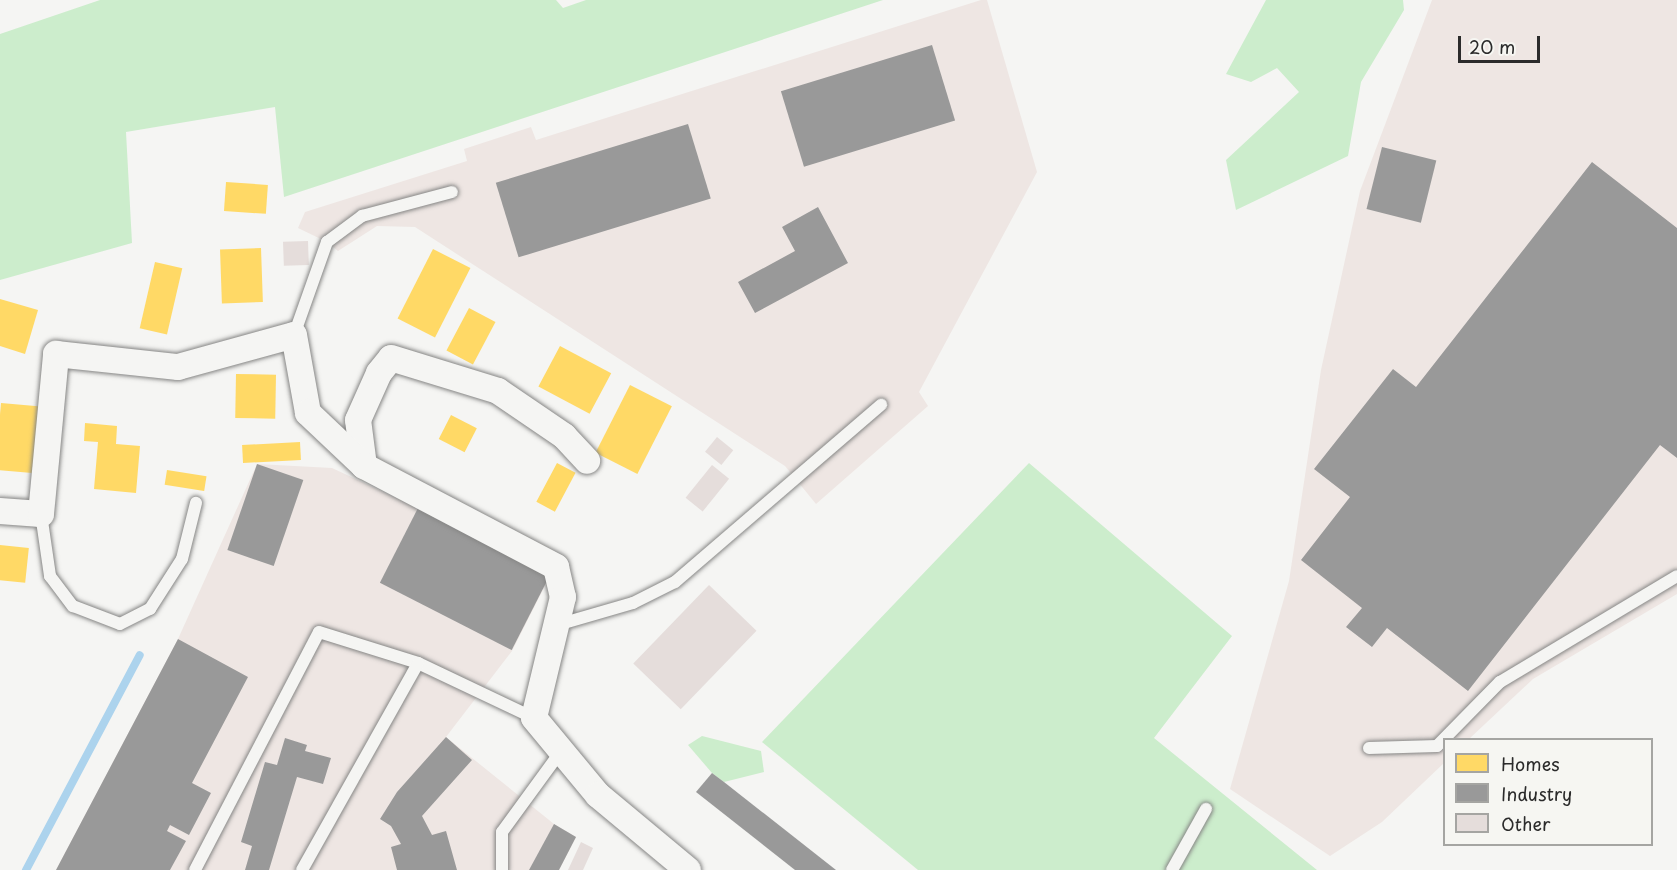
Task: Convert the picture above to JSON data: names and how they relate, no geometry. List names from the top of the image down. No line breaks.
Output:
{"legend":["Homes","Industry","Other"],"scale_bar":"20 m"}
